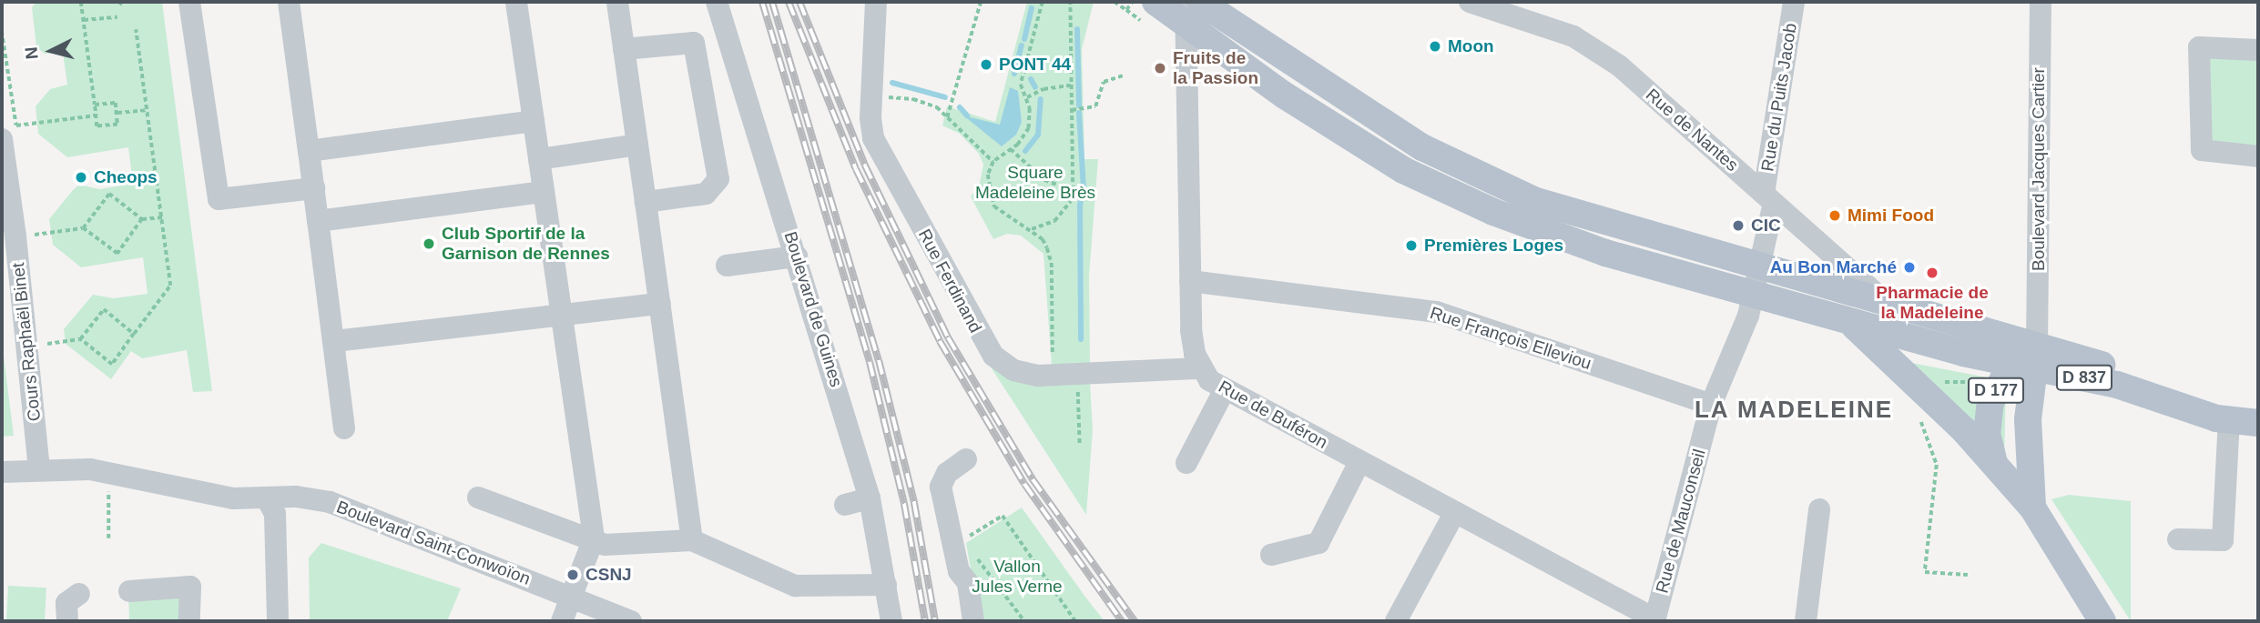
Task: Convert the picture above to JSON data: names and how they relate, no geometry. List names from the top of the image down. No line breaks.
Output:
{"streets":{"main road":["Rue de Nantes","D 837","D 177"],"street":["Rue du Puits Jacob","Boulevard Jacques Cartier","Rue Ferdinand","Boulevard de Guines","Rue François Elleviou","Cours Raphaël Binet","Rue de Buféron","Rue de Mauconseil","Boulevard Saint-Conwoïon"]},"crossings":[["Rue du Puits Jacob","Rue de Nantes"],["Rue du Puits Jacob","Rue de Mauconseil"],["Rue de Nantes","Boulevard Jacques Cartier"],["Rue de Nantes","D 177"],["Rue de Nantes","Rue de Buféron"],["Rue de Nantes","Rue de Mauconseil"],["Boulevard Jacques Cartier","D 177"],["Rue Ferdinand","Rue de Buféron"],["Rue François Elleviou","Rue de Buféron"],["Rue François Elleviou","Rue de Mauconseil"],["Cours Raphaël Binet","Boulevard Saint-Conwoïon"],["Rue de Buféron","Rue de Mauconseil"]],"districts":["LA MADELEINE"],"parks":["Square Madeleine Brès","Vallon Jules Verne"],"places":["Moon","PONT 44","Fruits de la Passion","Cheops","Mimi Food","CIC","Club Sportif de la Garnison de Rennes","Premières Loges","Au Bon Marché","Pharmacie de la Madeleine","CSNJ"],"north":"left"}
